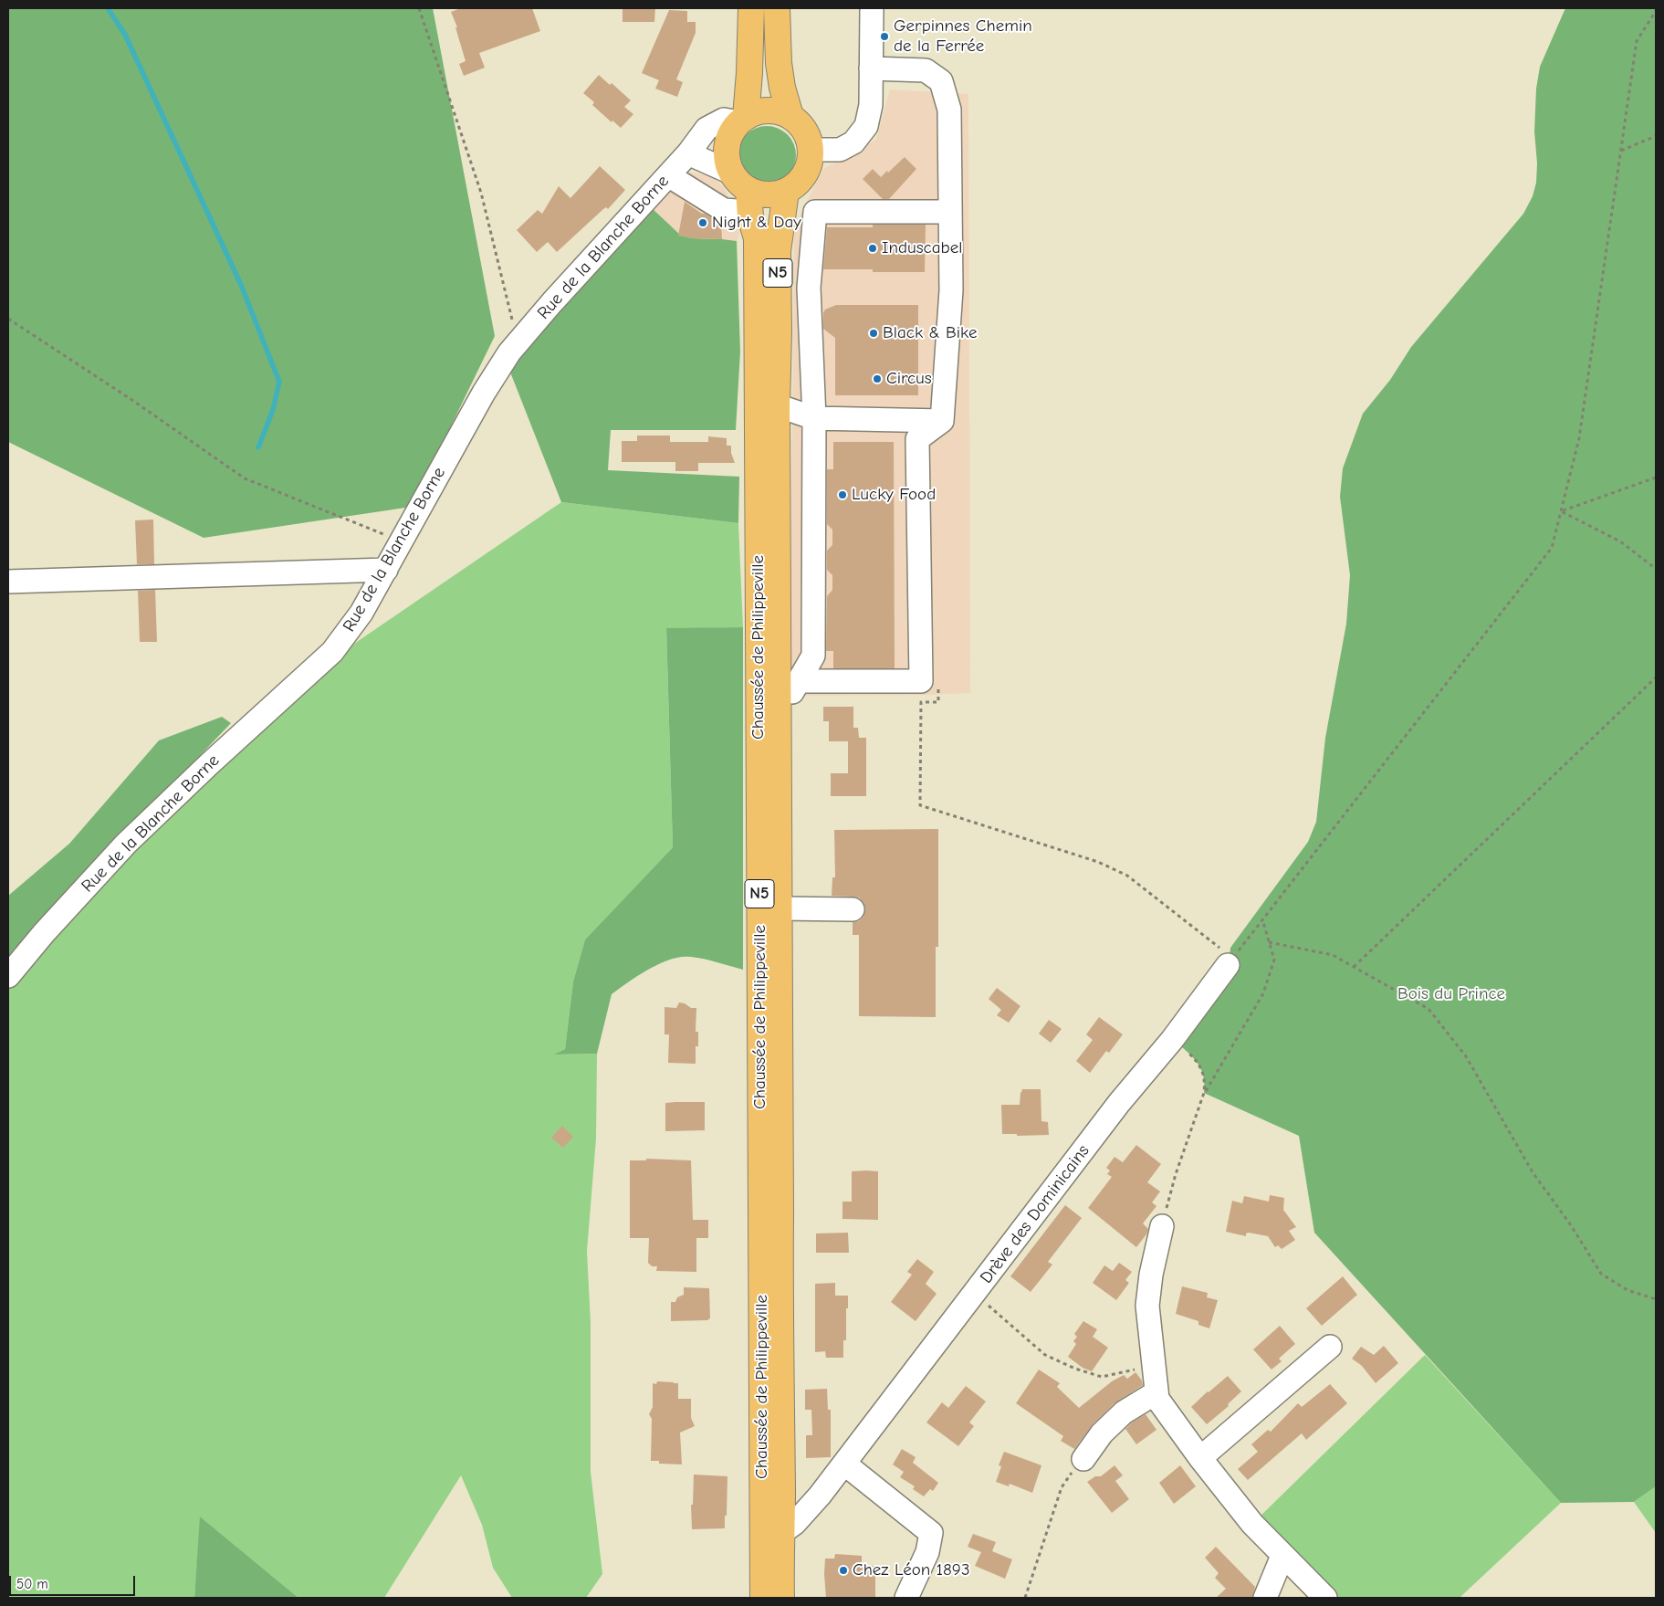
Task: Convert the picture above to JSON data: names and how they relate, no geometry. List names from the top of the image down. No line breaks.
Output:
{"streets":{"main road":["N5","Chaussée de Philippeville"],"street":["Rue de la Blanche Borne","Drève des Dominicains"]},"crossings":[["Rue de la Blanche Borne","Chaussée de Philippeville"],["Chaussée de Philippeville","Drève des Dominicains"]],"parks":["Bois du Prince"],"places":["Gerpinnes Chemin de la Ferrée","Night & Day","Induscabel","Black & Bike","Circus","Lucky Food","Chez Léon 1893"],"scale_bar":"50 m"}
